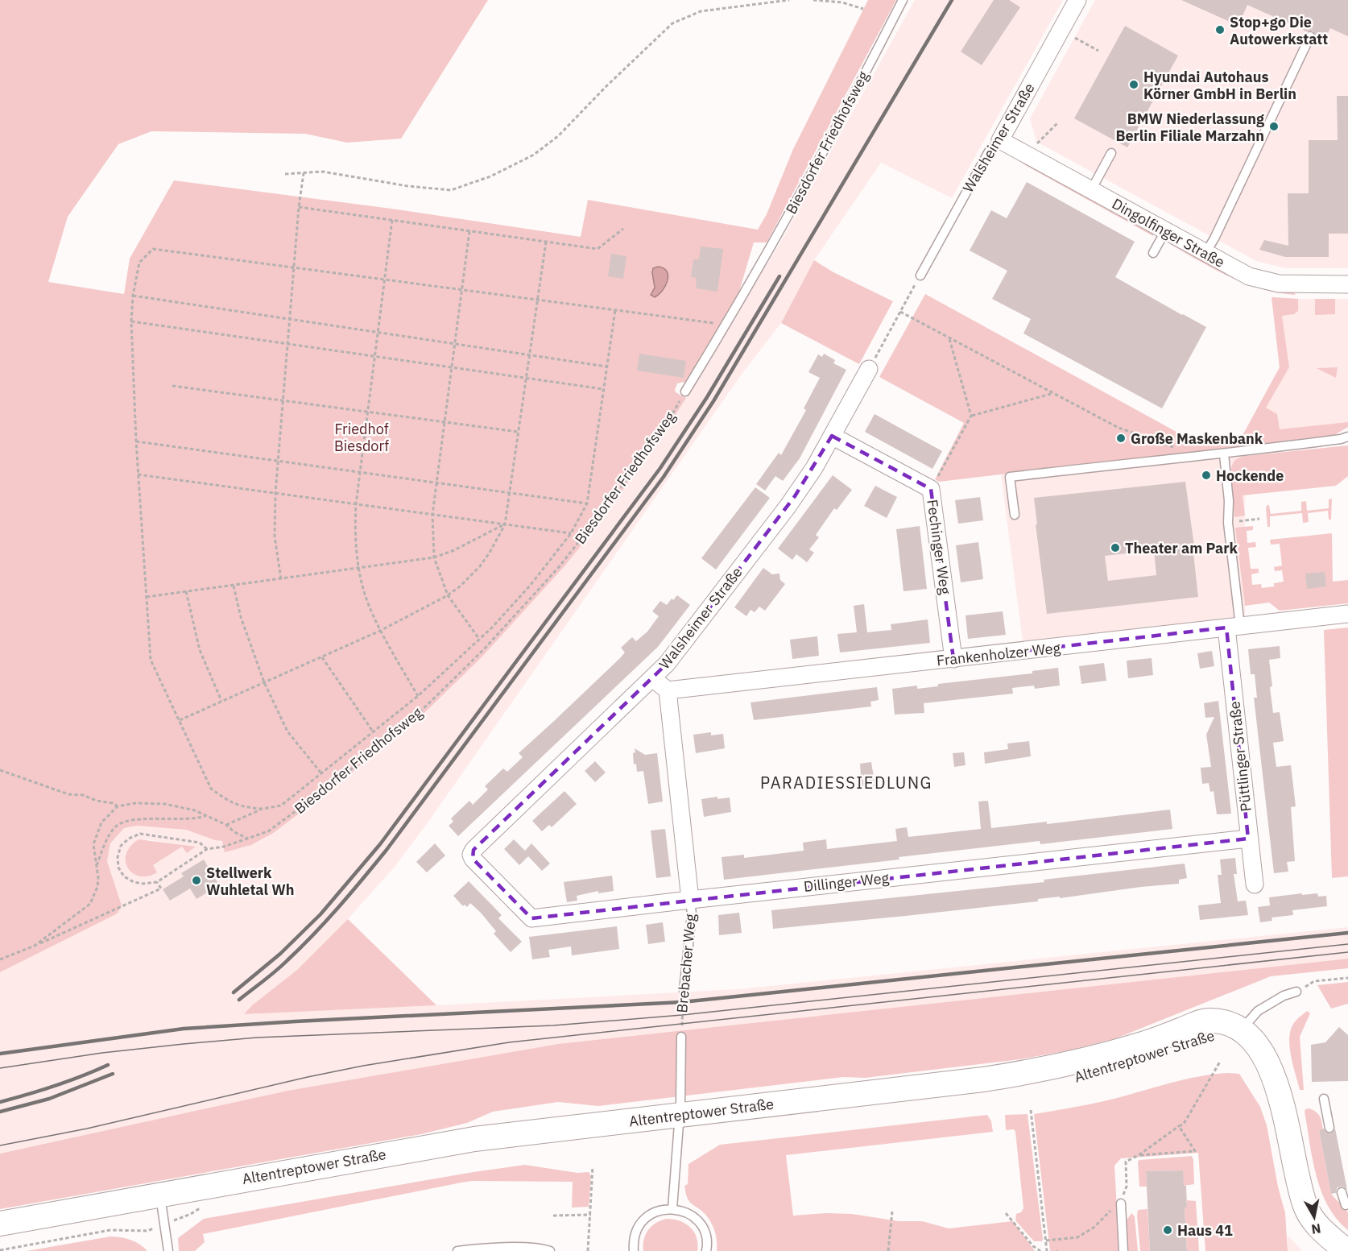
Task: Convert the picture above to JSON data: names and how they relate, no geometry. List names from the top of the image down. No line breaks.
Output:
{"streets":{"main road":["Altentreptower Straße"],"street":["Walsheimer Straße","Dingolfinger Straße","Fechinger Weg","Frankenholzer Weg","Püttlinger Straße","Dillinger Weg","Brebacher Weg"],"lane":["Biesdorfer Friedhofsweg"]},"crossings":[["Walsheimer Straße","Dingolfinger Straße"],["Walsheimer Straße","Fechinger Weg"],["Walsheimer Straße","Dillinger Weg"],["Fechinger Weg","Frankenholzer Weg"],["Frankenholzer Weg","Püttlinger Straße"],["Frankenholzer Weg","Brebacher Weg"],["Püttlinger Straße","Dillinger Weg"],["Dillinger Weg","Brebacher Weg"]],"districts":["PARADIESSIEDLUNG"],"parks":["Friedhof Biesdorf"],"places":["Stop+go Die Autowerkstatt","Hyundai Autohaus Körner GmbH in Berlin","BMW Niederlassung Berlin Filiale Marzahn","Große Maskenbank","Hockende","Theater am Park","Stellwerk Wuhletal Wh","Haus 41"],"north":"bottom"}
